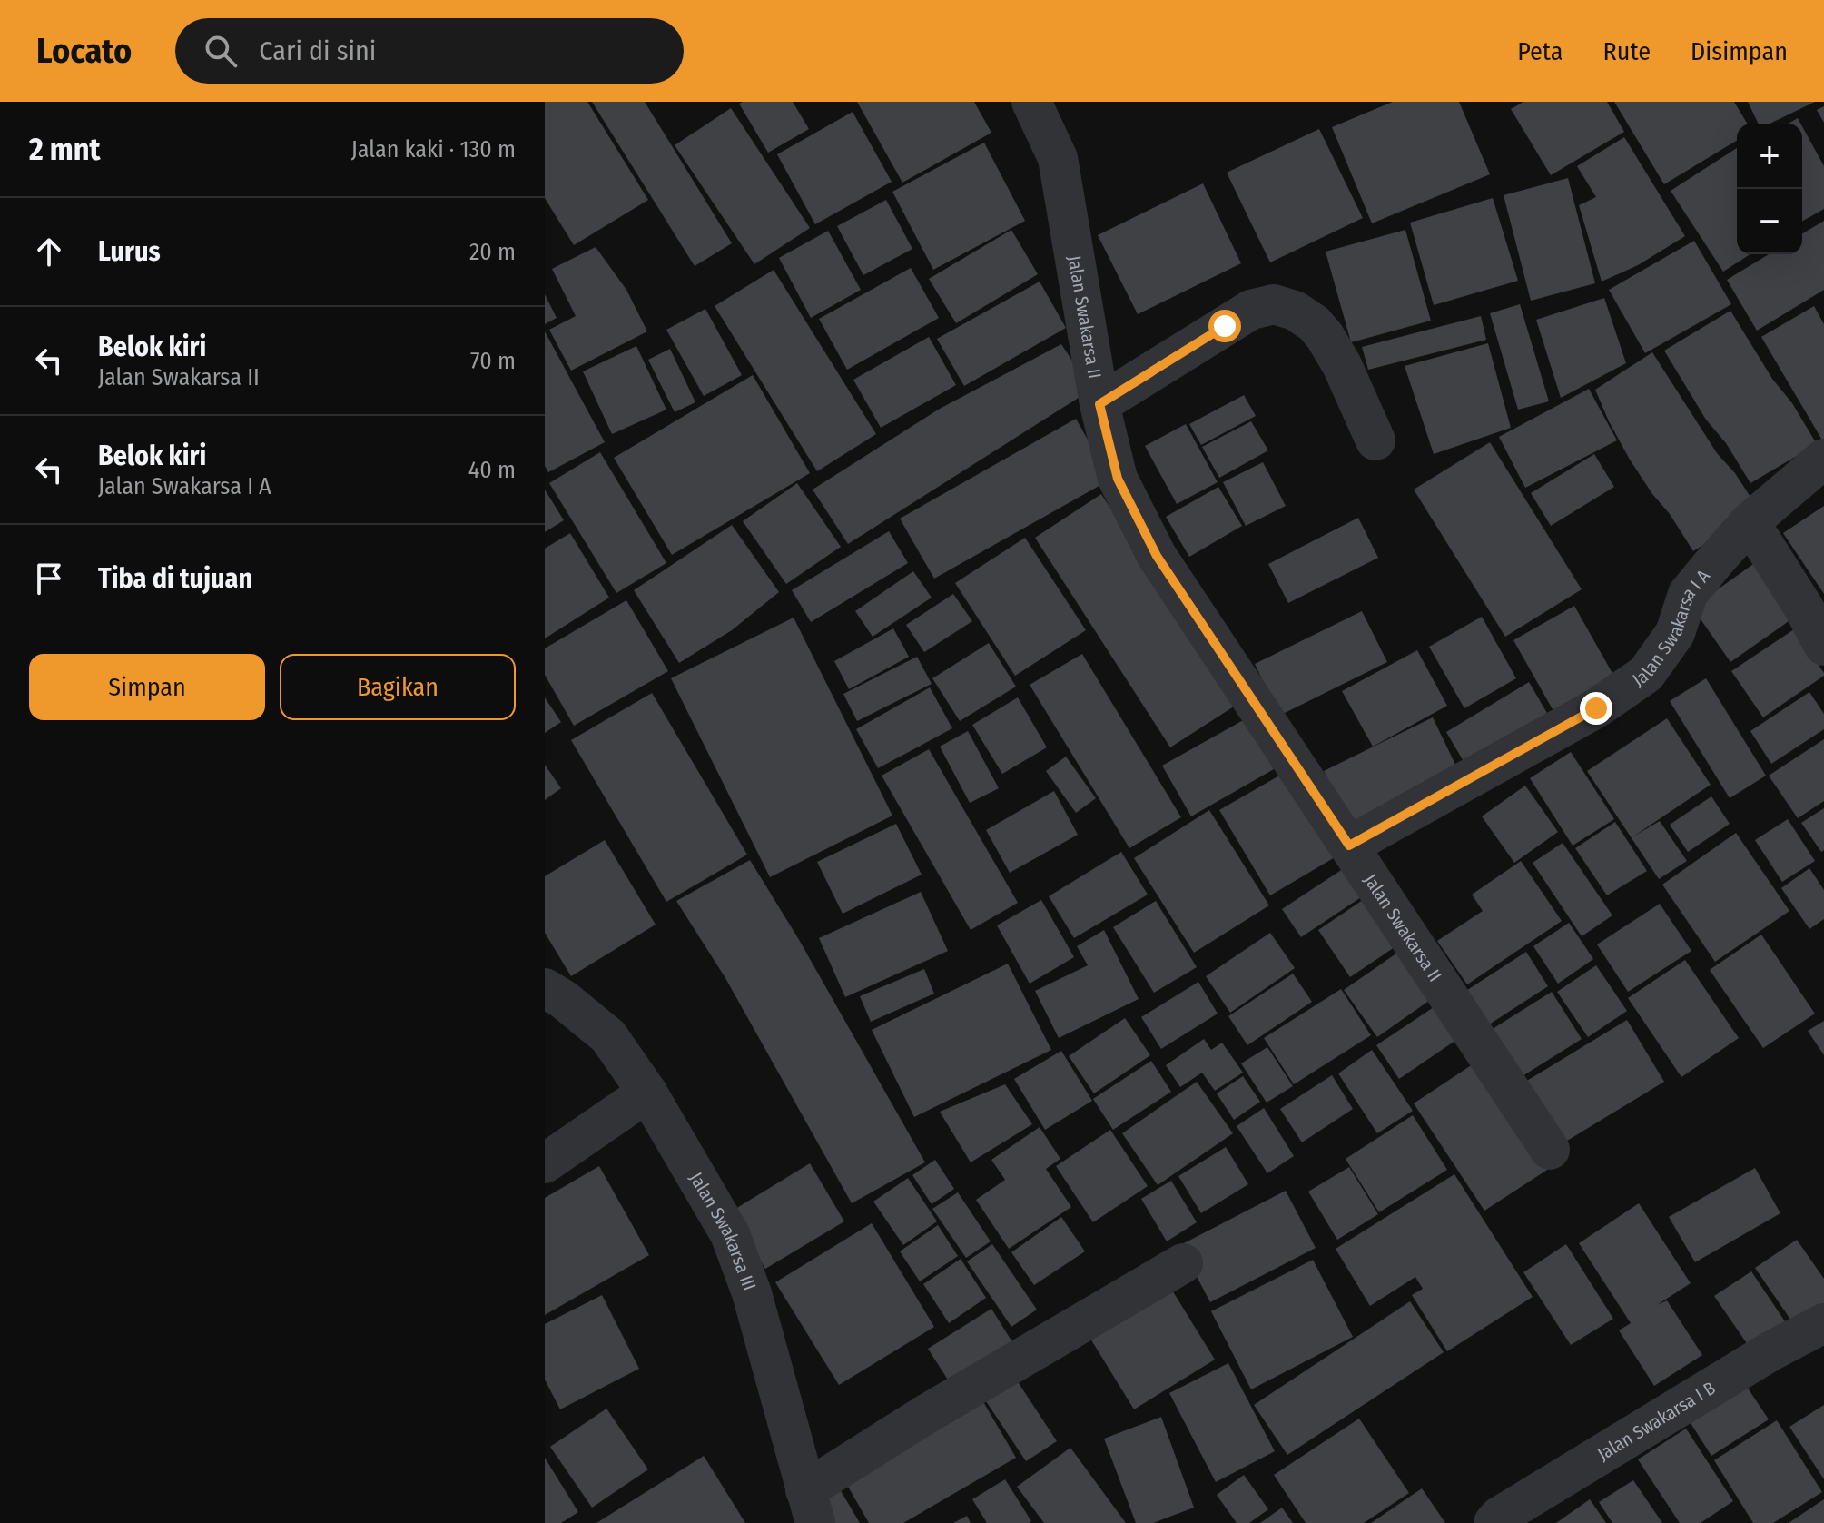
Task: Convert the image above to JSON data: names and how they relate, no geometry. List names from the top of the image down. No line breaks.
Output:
{"streets":{"street":["Jalan Swakarsa II","Jalan Swakarsa I A","Jalan Swakarsa III","Jalan Swakarsa I B"]},"crossings":[["Jalan Swakarsa II","Jalan Swakarsa I A"]],"page":{"header":"Locato","search":"Cari di sini","nav":["Peta","Rute","Disimpan"],"heading":["2 mnt","Jalan kaki · 130 m"],"map_buttons":["+","−"],"list":[["Lurus","20 m"],["Belok kiri","Jalan Swakarsa II","70 m"],["Belok kiri","Jalan Swakarsa I A","40 m"],"Tiba di tujuan"],"buttons":["Simpan","Bagikan"]}}
